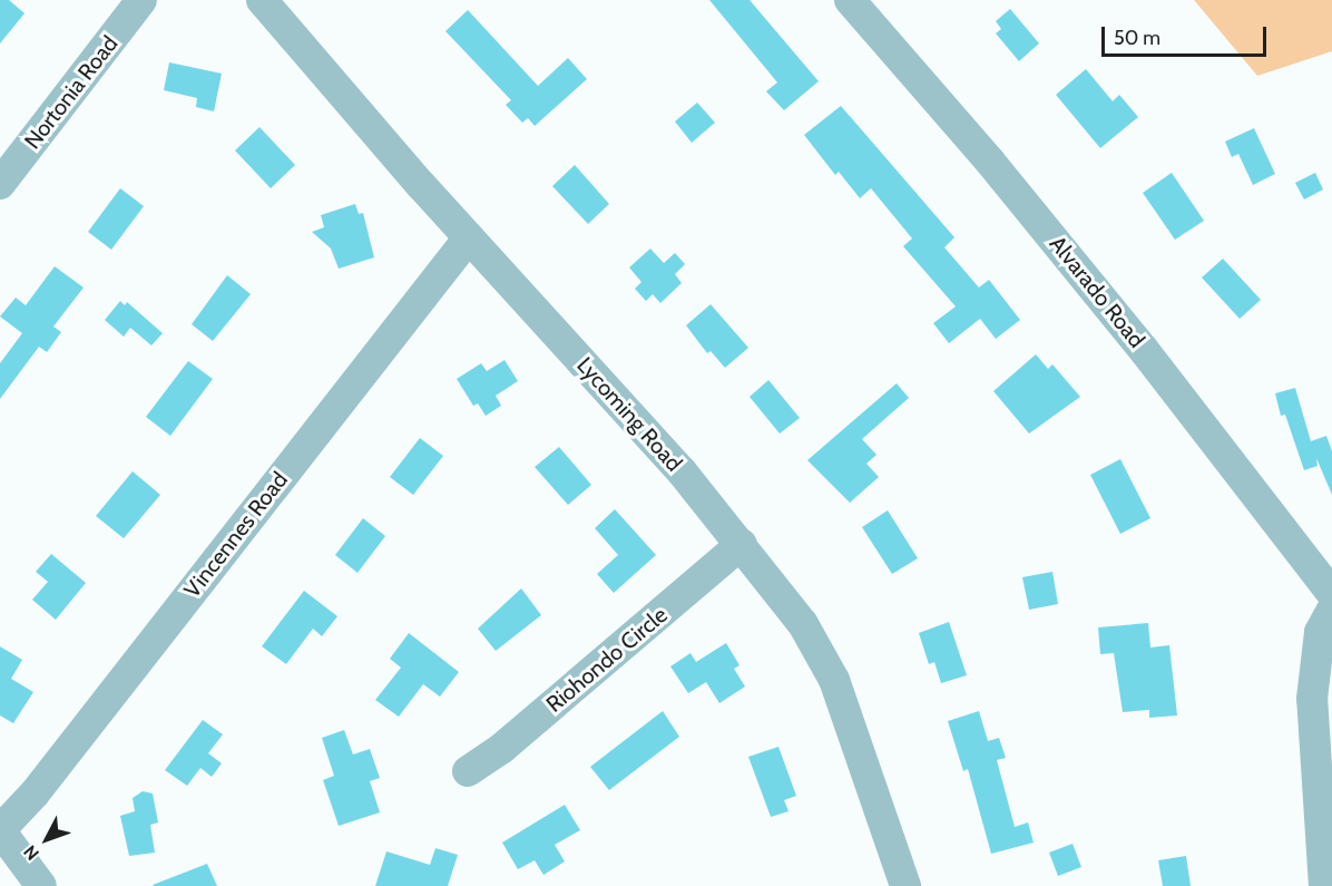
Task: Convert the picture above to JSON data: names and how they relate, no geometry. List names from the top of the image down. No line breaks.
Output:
{"streets":{"street":["Nortonia Road","Alvarado Road","Lycoming Road","Vincennes Road","Riohondo Circle"]},"crossings":[["Lycoming Road","Vincennes Road"],["Lycoming Road","Riohondo Circle"]],"scale_bar":"50 m","north":"bottom left"}
